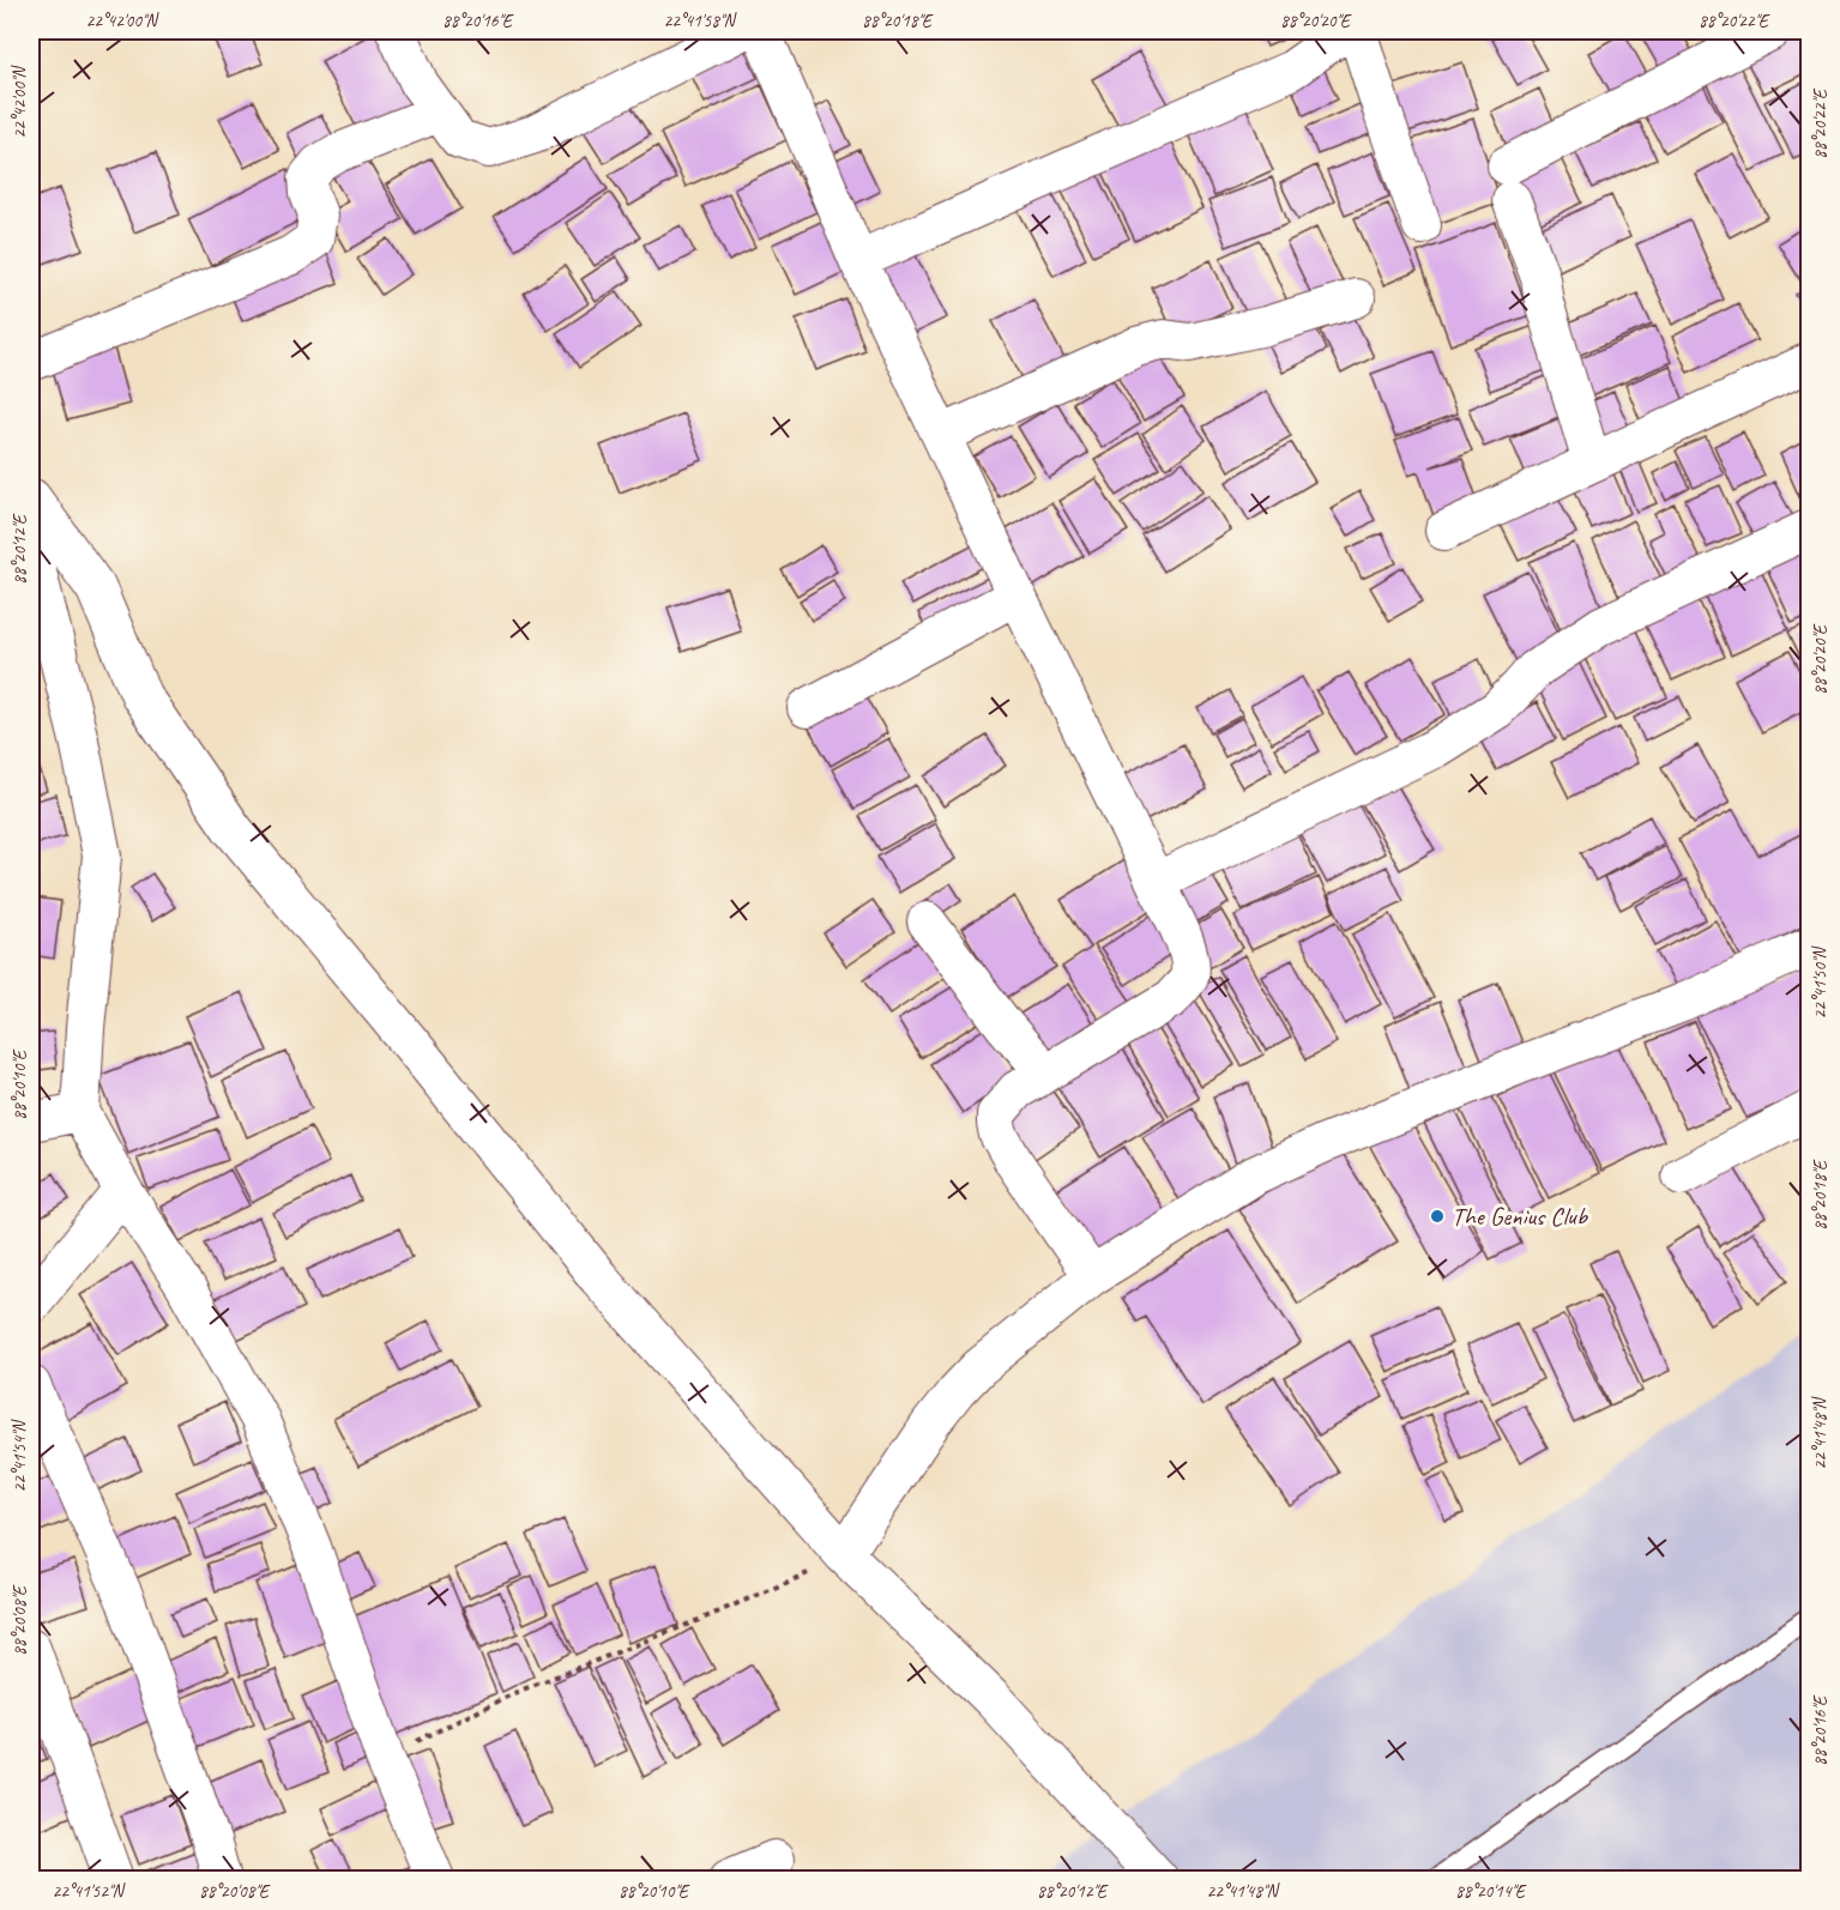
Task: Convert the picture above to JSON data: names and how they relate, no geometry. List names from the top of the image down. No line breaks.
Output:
{"places":["The Genius Club"],"coordinates":["22°42'00\"N","88°20'16\"E","22°41'58\"N","88°20'18\"E","88°20'20\"E","88°20'22\"E","88°20'12\"E","22°41'50\"N","88°20'10\"E","22°41'48\"N","22°41'54\"N","88°20'08\"E","22°41'52\"N","88°20'14\"E"]}
